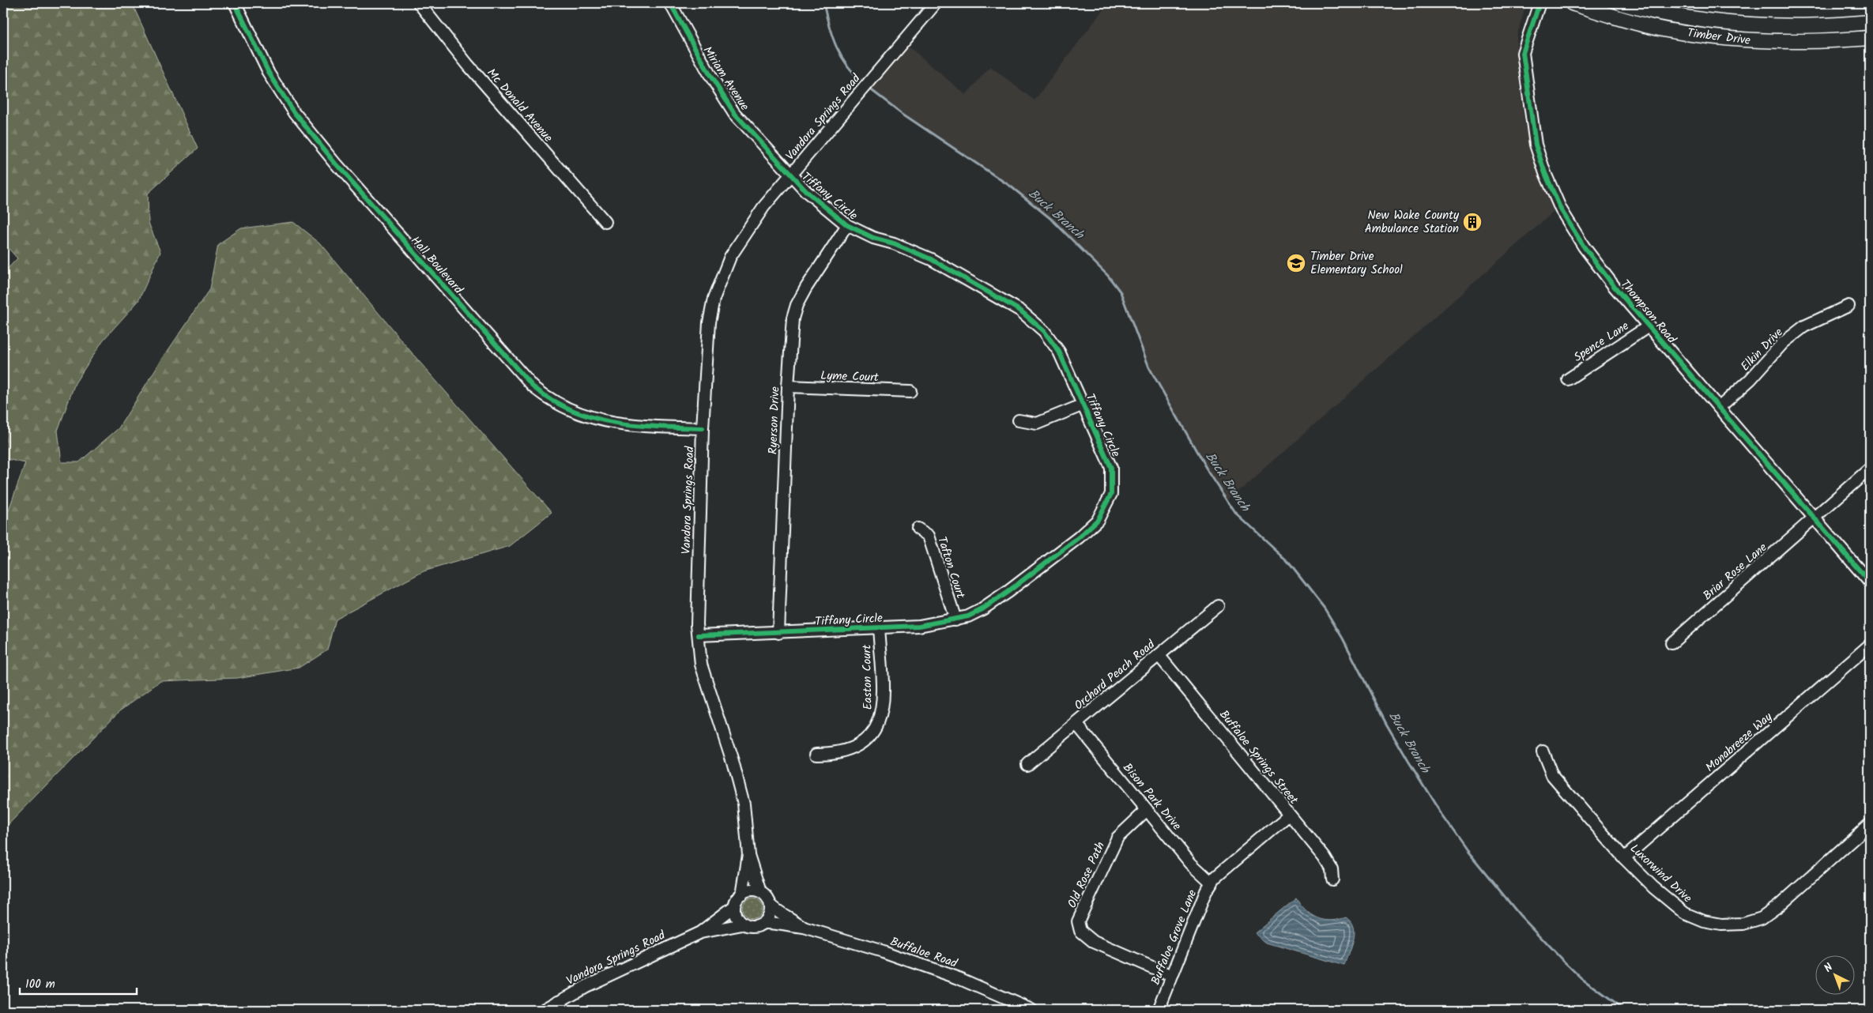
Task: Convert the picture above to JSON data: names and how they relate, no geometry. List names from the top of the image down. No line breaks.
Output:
{"streets":{"main road":["Timber Drive"],"street":["Miriam Avenue","Mc Donald Avenue","Vandora Springs Road","Tiffany Circle","Hall Boulevard","Thompson Road","Spence Lane","Elkin Drive","Lyme Court","Ryerson Drive","Tafton Court","Briar Rose Lane","Orchard Peach Road","Easton Court","Monabreeze Way","Buffaloe Springs Street","Bison Park Drive","Luxorwind Drive","Old Rose Path","Buffaloe Grove Lane","Buffaloe Road"]},"crossings":[["Miriam Avenue","Vandora Springs Road"],["Miriam Avenue","Tiffany Circle"],["Vandora Springs Road","Tiffany Circle"],["Vandora Springs Road","Hall Boulevard"],["Vandora Springs Road","Buffaloe Road"],["Tiffany Circle","Ryerson Drive"],["Tiffany Circle","Tafton Court"],["Tiffany Circle","Easton Court"],["Thompson Road","Spence Lane"],["Thompson Road","Elkin Drive"],["Thompson Road","Briar Rose Lane"],["Lyme Court","Ryerson Drive"],["Orchard Peach Road","Buffaloe Springs Street"],["Orchard Peach Road","Bison Park Drive"],["Monabreeze Way","Luxorwind Drive"],["Buffaloe Springs Street","Buffaloe Grove Lane"],["Bison Park Drive","Old Rose Path"],["Bison Park Drive","Buffaloe Grove Lane"],["Old Rose Path","Buffaloe Grove Lane"]],"water":["Buck Branch"],"places":{"building":["New Wake County Ambulance Station"],"school or university":["Timber Drive Elementary School"]},"scale_bar":"100 m","north":"top left"}
